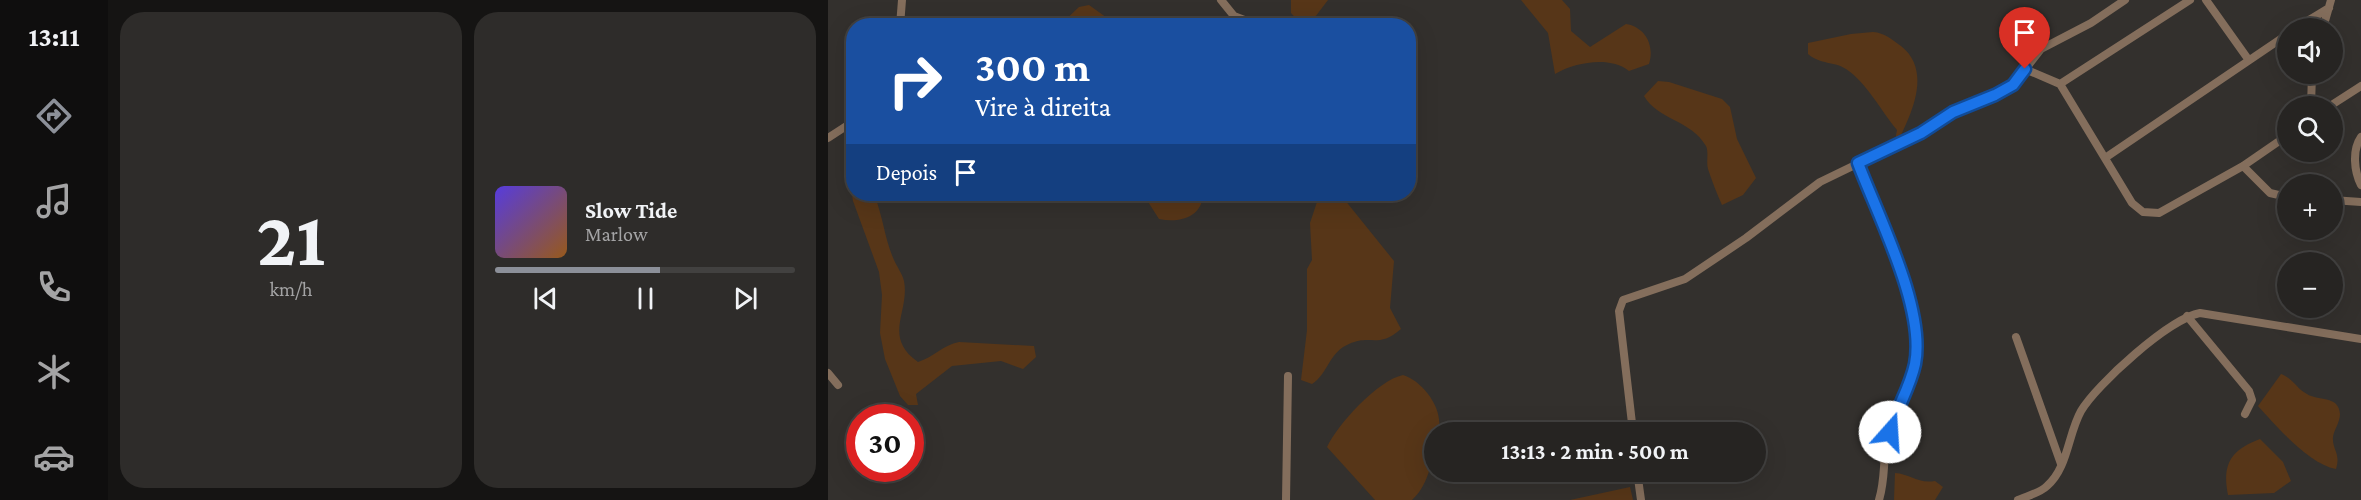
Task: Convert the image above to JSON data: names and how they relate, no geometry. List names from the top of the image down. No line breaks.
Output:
{"page":{"tabs":"13:11","tile":["21","km/h"],"map_buttons":["+","−"],"turn":["300 m","Vire à direita"],"then":"Depois","song":["Slow Tide","Marlow"],"limit":"30","trip":"13:13 · 2 min · 500 m"}}
